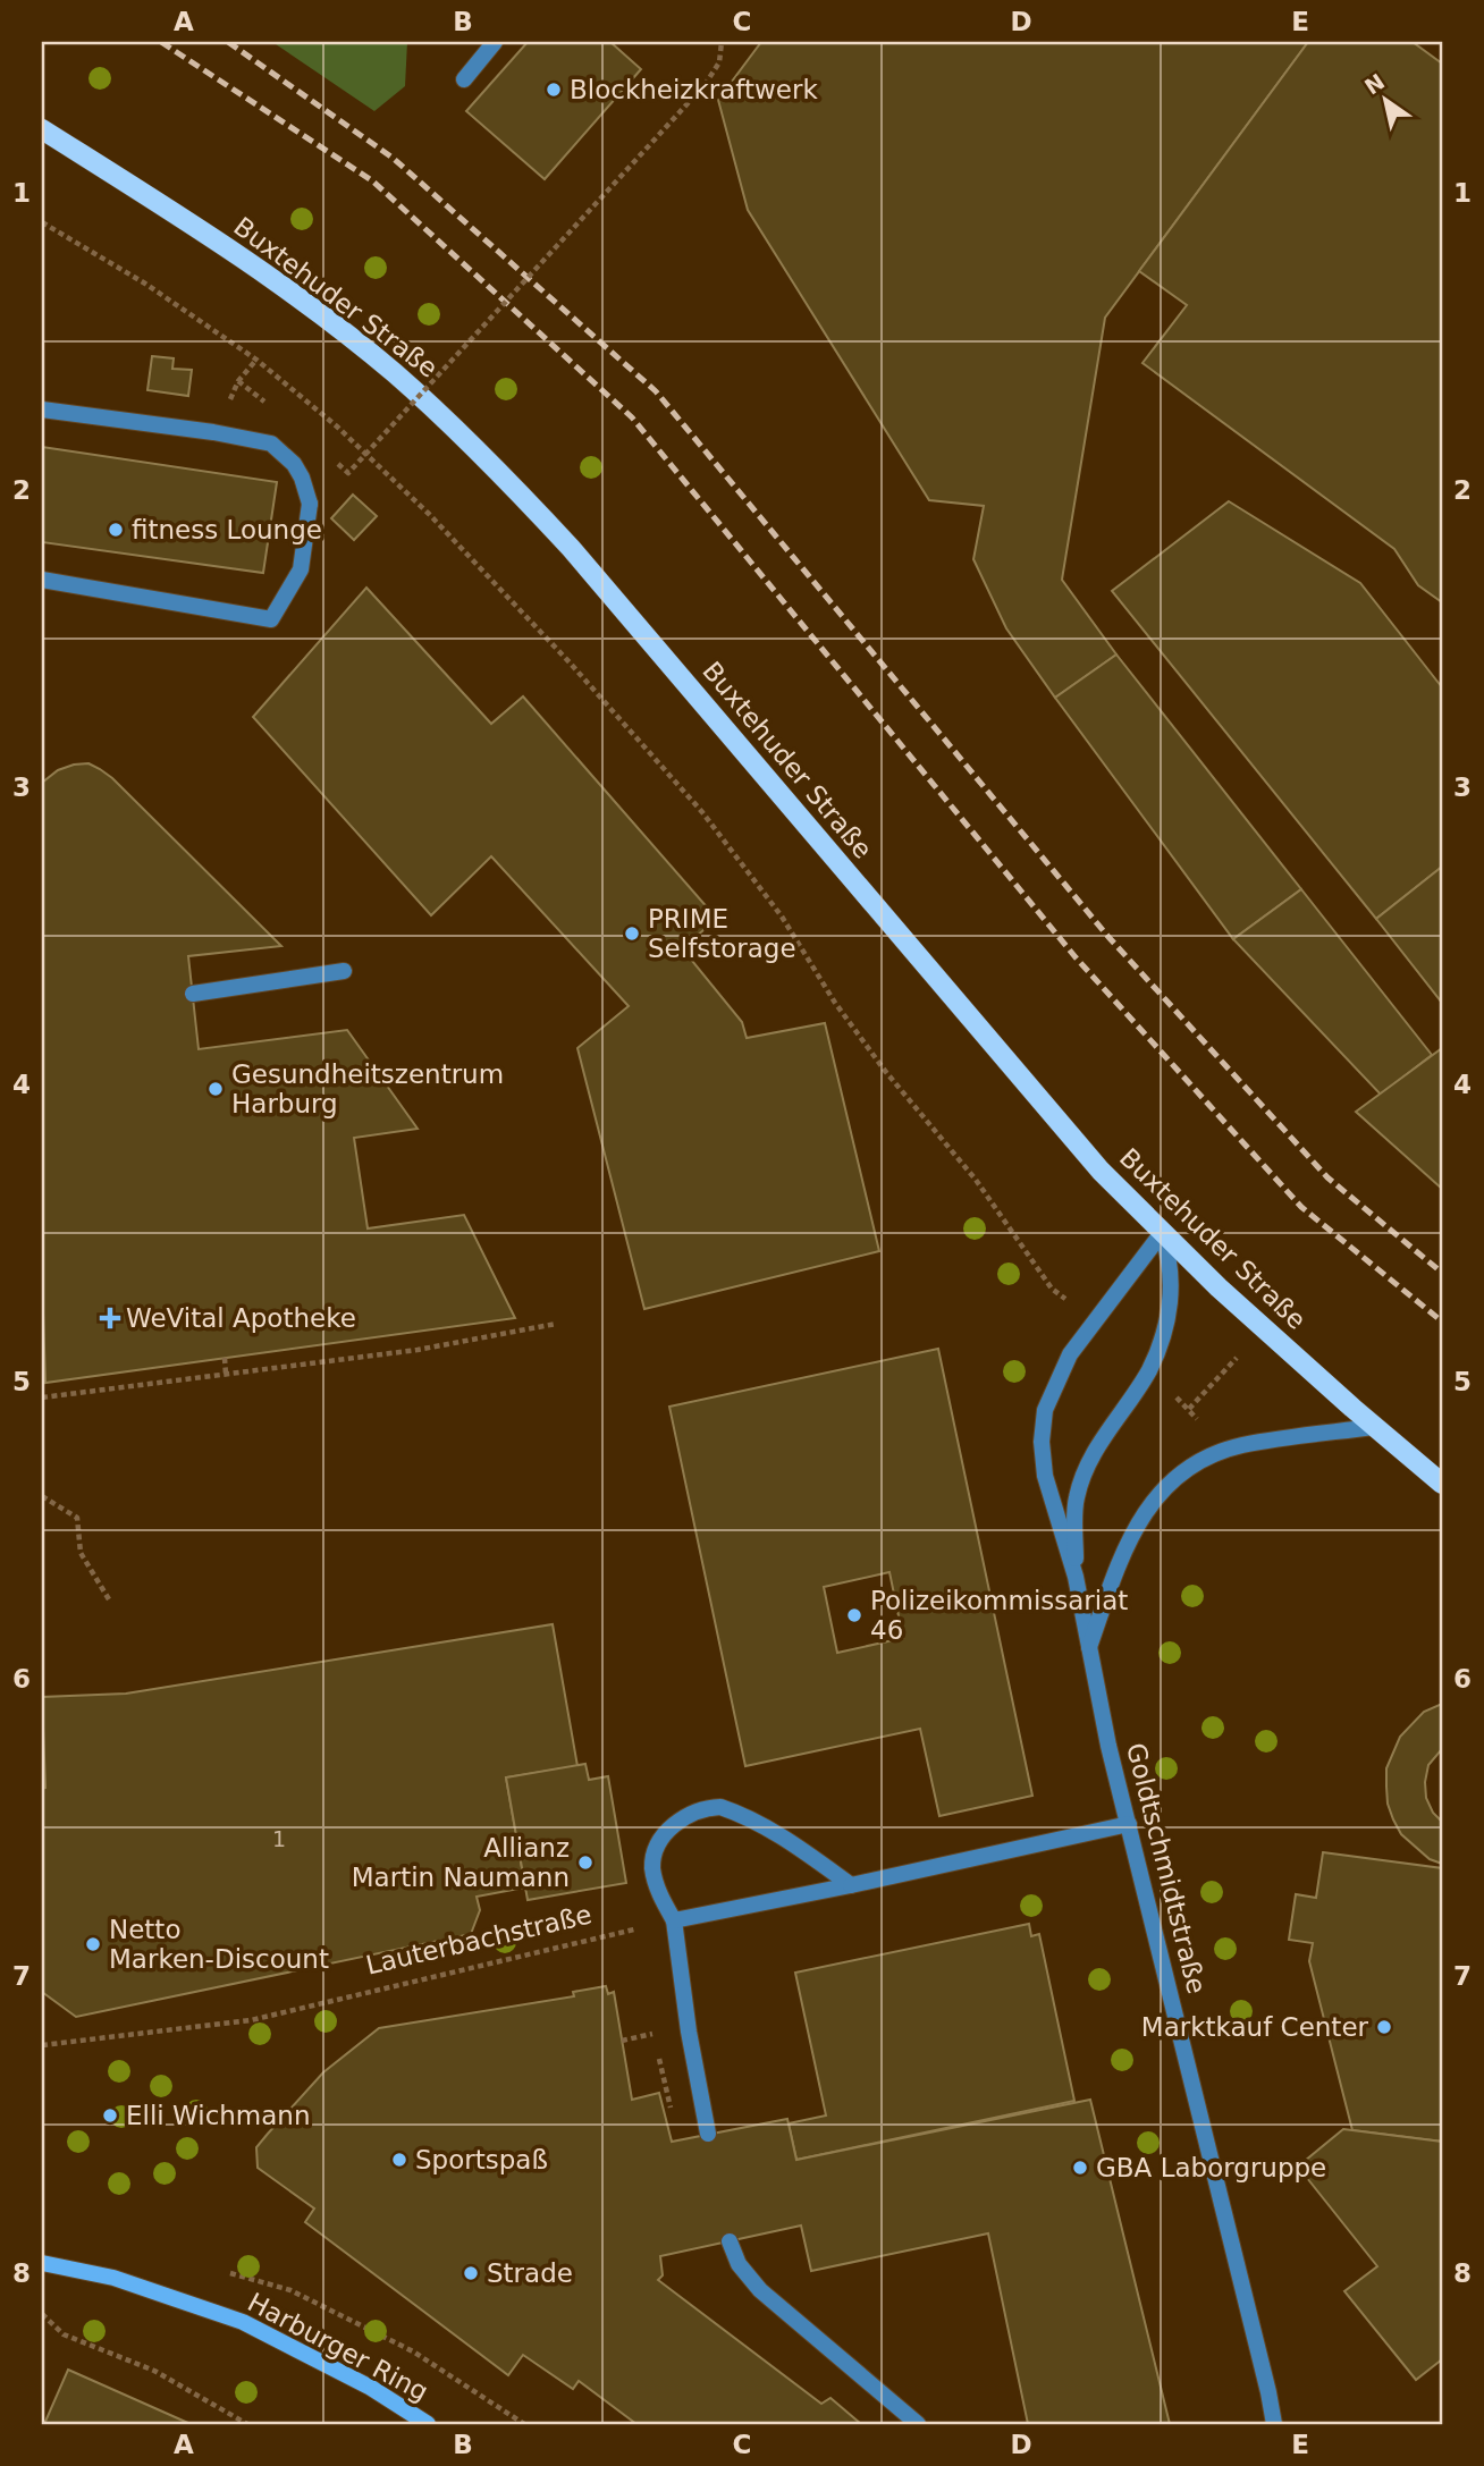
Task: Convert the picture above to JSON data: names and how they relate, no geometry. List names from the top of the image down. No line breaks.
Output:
{"streets":{"main road":["Buxtehuder Straße","Harburger Ring"],"street":["Goldtschmidtstraße"],"path":["Lauterbachstraße"]},"crossings":[["Buxtehuder Straße","Goldtschmidtstraße"]],"places":{"other":["Blockheizkraftwerk","fitness Lounge","PRIME Selfstorage","Gesundheitszentrum Harburg","Polizeikommissariat 46","Allianz Martin Naumann","Netto Marken-Discount","Marktkauf Center","Elli Wichmann","Sportspaß","GBA Laborgruppe","Strade"],"health":["WeVital Apotheke"]},"house_numbers":["1"],"north":"top left","grid":{"columns":["A","B","C","D","E"],"rows":["1","2","3","4","5","6","7","8"]}}
